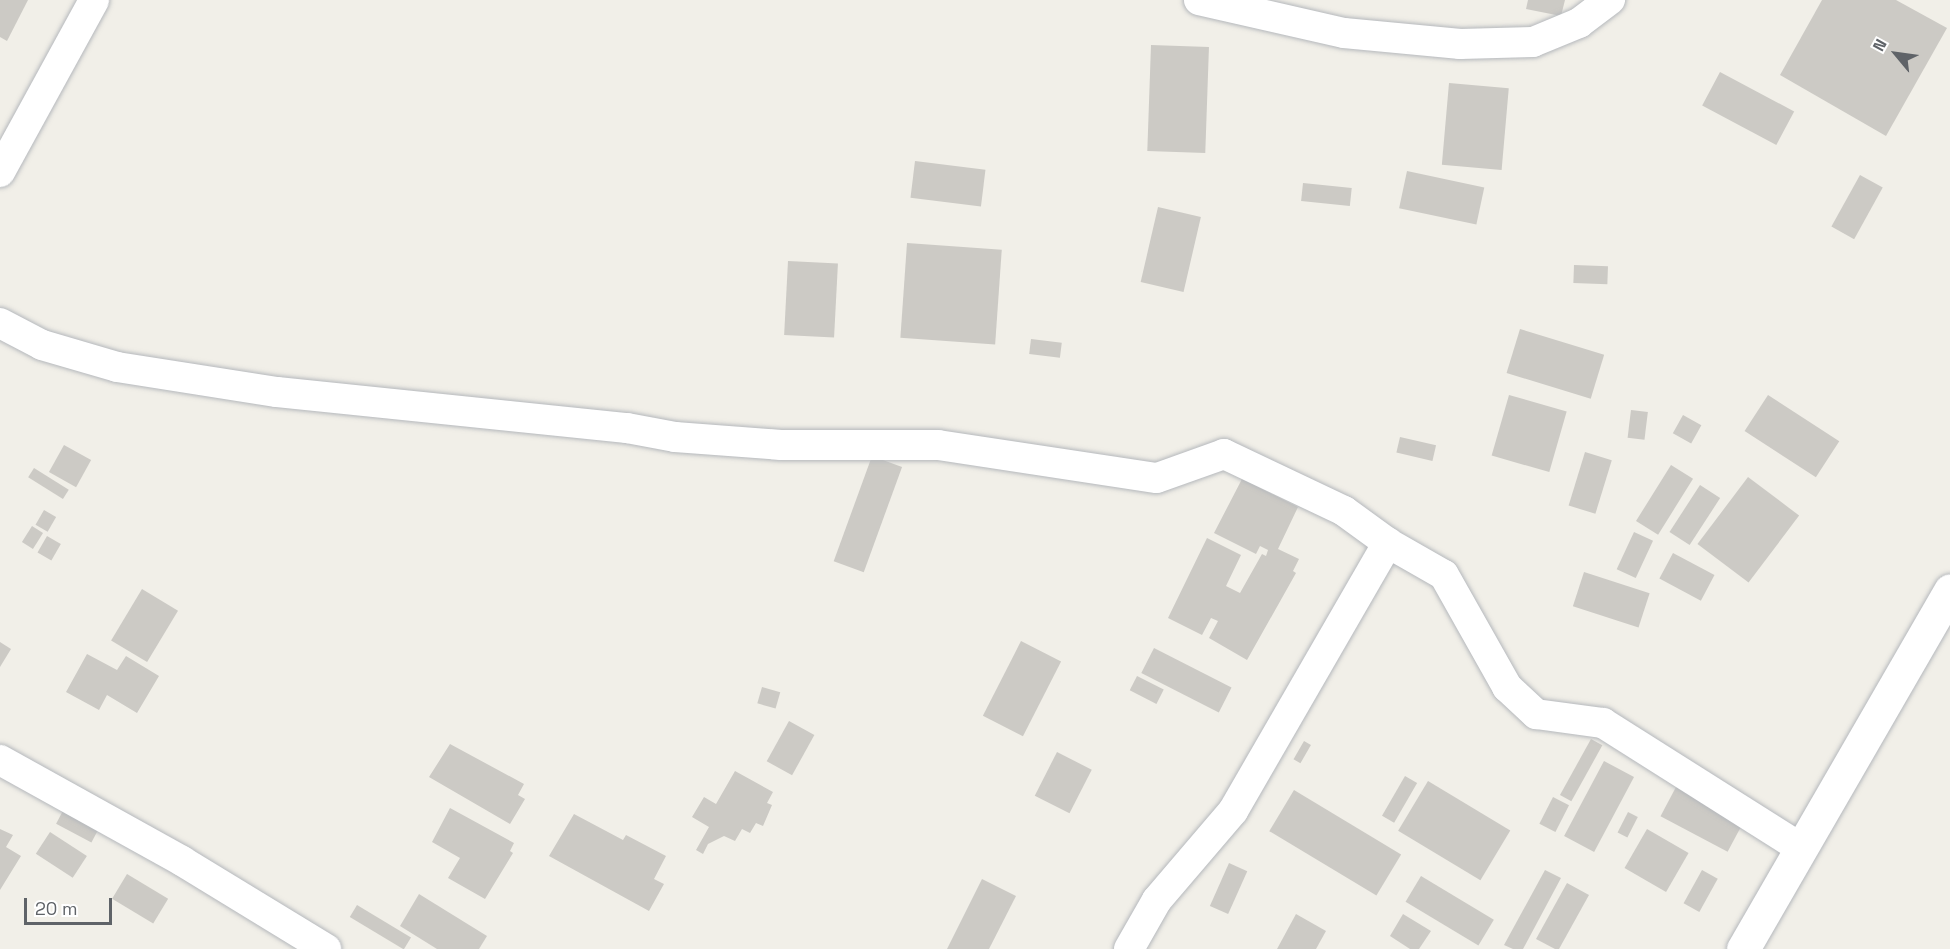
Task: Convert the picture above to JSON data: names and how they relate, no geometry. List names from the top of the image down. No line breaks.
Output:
{"scale_bar":"20 m","north":"top left"}
